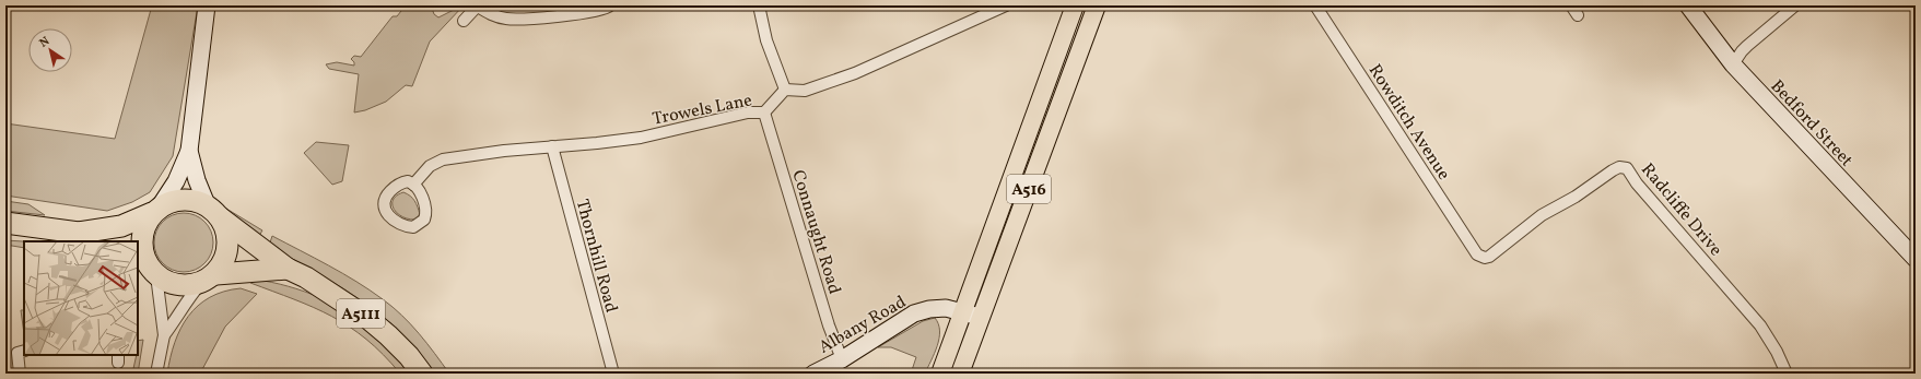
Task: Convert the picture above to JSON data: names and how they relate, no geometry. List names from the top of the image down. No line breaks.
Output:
{"streets":{"highway":["A5111"],"main road":["A516"],"street":["Trowels Lane","Rowditch Avenue","Bedford Street","Radcliffe Drive","Connaught Road","Thornhill Road","Albany Road"]},"crossings":[["Trowels Lane","Connaught Road"],["Trowels Lane","Thornhill Road"],["Rowditch Avenue","Radcliffe Drive"],["A516","Albany Road"],["Connaught Road","Albany Road"]],"north":"top left"}
